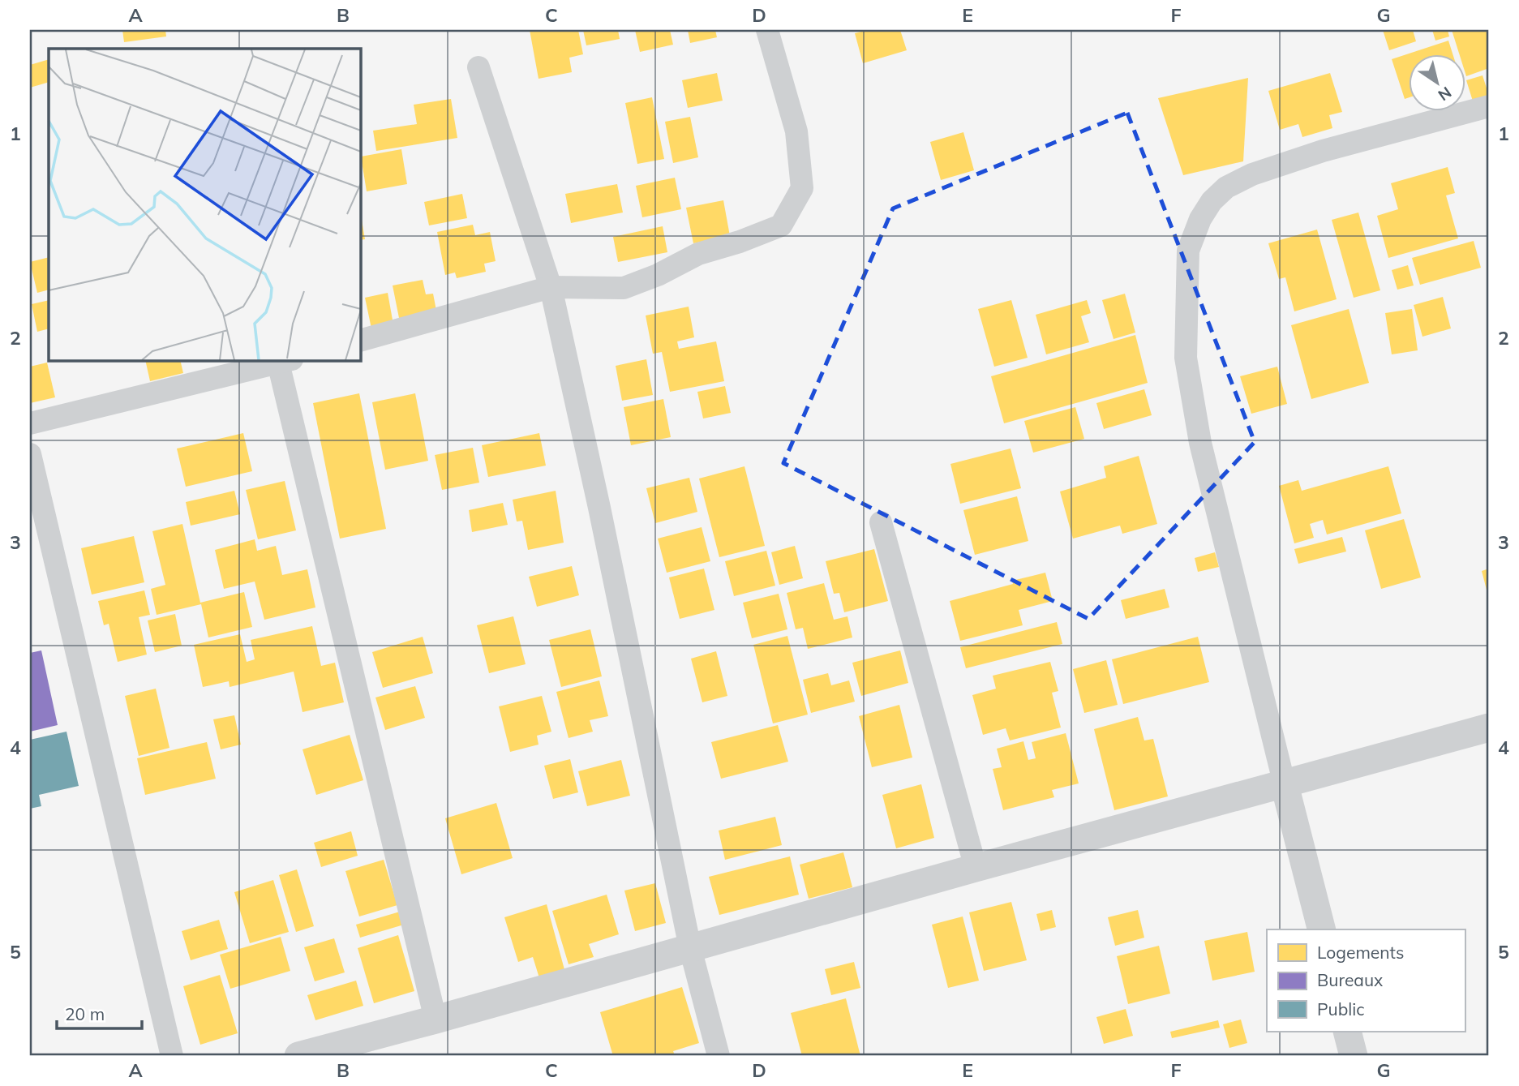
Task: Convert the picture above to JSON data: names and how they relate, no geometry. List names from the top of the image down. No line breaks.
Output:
{"legend":["Logements","Bureaux","Public"],"scale_bar":"20 m","north":"bottom right","grid":{"columns":["A","B","C","D","E","F","G"],"rows":["1","2","3","4","5"]}}
